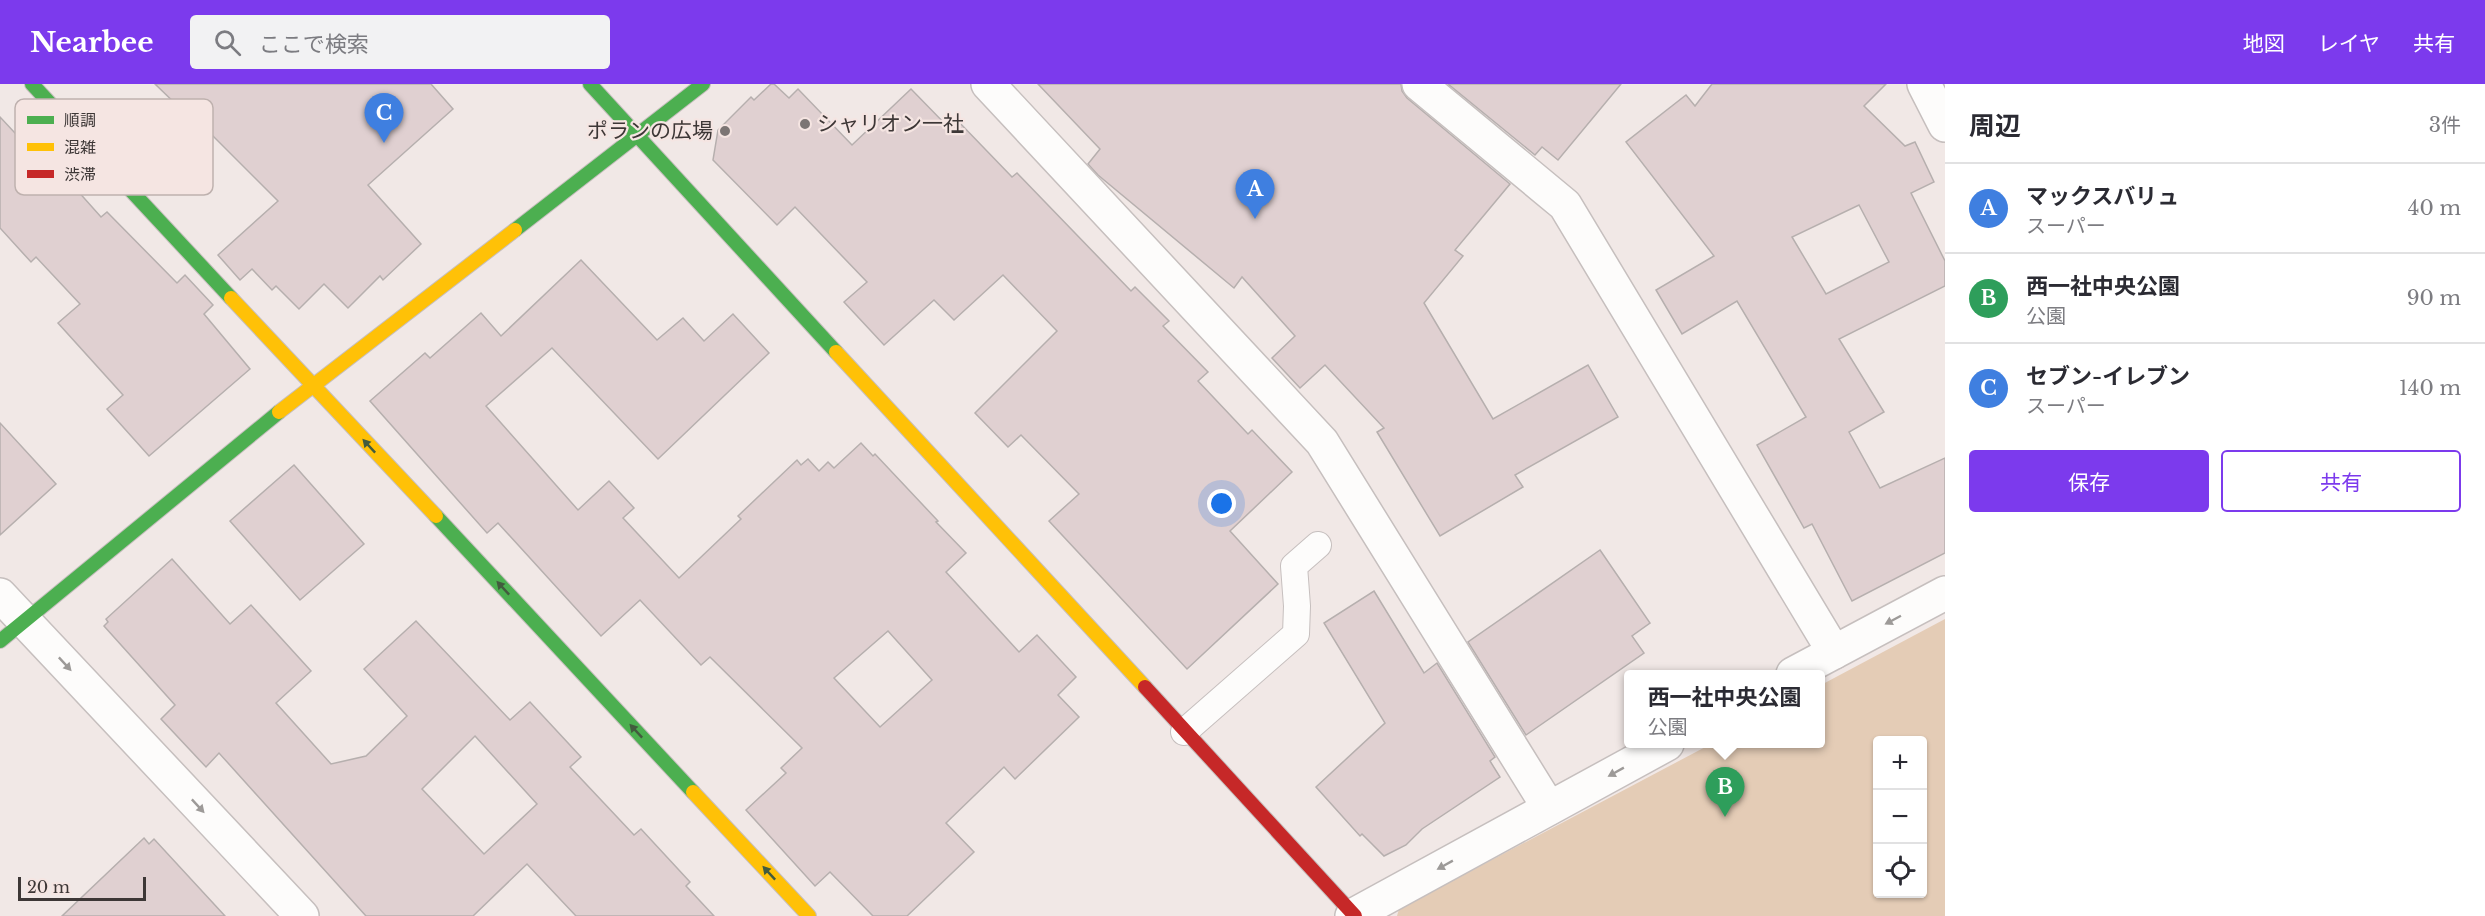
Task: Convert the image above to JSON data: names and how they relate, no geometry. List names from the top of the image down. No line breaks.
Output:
{"places":["シャリオン一社","ポランの広場"],"legend":["順調","混雑","渋滞"],"scale_bar":"20 m","page":{"header":"Nearbee","search":"ここで検索","nav":["地図","レイヤ","共有"],"heading":["周辺","3件"],"pins":["C","A","B"],"list":[{"mark":"A","name":"マックスバリュ","note":"スーパー","value":"40 m"},{"mark":"B","name":"西一社中央公園","note":"公園","value":"90 m"},{"mark":"C","name":"セブン-イレブン","note":"スーパー","value":"140 m"}],"buttons":["保存","共有"],"popup":["西一社中央公園","公園"],"map_buttons":["+","−"],"scale":"20 m"}}
